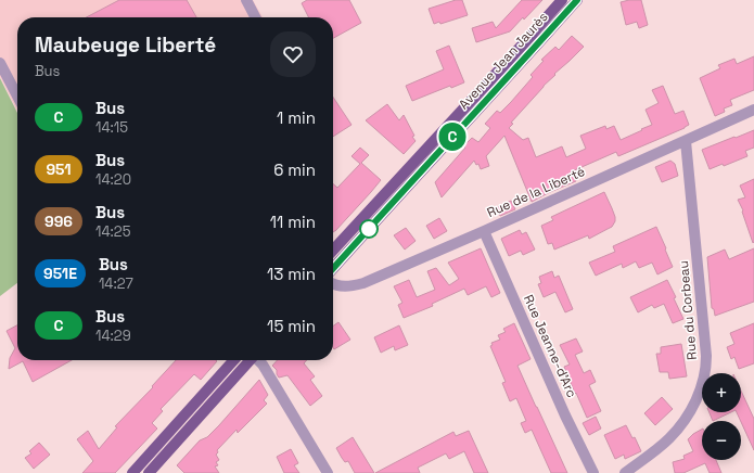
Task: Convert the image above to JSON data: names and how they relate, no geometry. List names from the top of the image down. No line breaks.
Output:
{"streets":{"main road":["Avenue Jean Jaurès"],"street":["Rue de la Liberté","Rue du Corbeau","Rue Jeanne-d'Arc"]},"crossings":[["Rue de la Liberté","Rue du Corbeau"],["Rue de la Liberté","Rue Jeanne-d'Arc"]],"lines":["bus line C"],"page":{"on_map":"C","heading":["Maubeuge Liberté","Bus"],"list":[{"mark":"C","name":"Bus","note":"14:15","value":"1 min"},{"mark":"951","name":"Bus","note":"14:20","value":"6 min"},{"mark":"996","name":"Bus","note":"14:25","value":"11 min"},{"mark":"951E","name":"Bus","note":"14:27","value":"13 min"},{"mark":"C","name":"Bus","note":"14:29","value":"15 min"}],"map_buttons":["+","−"]}}
